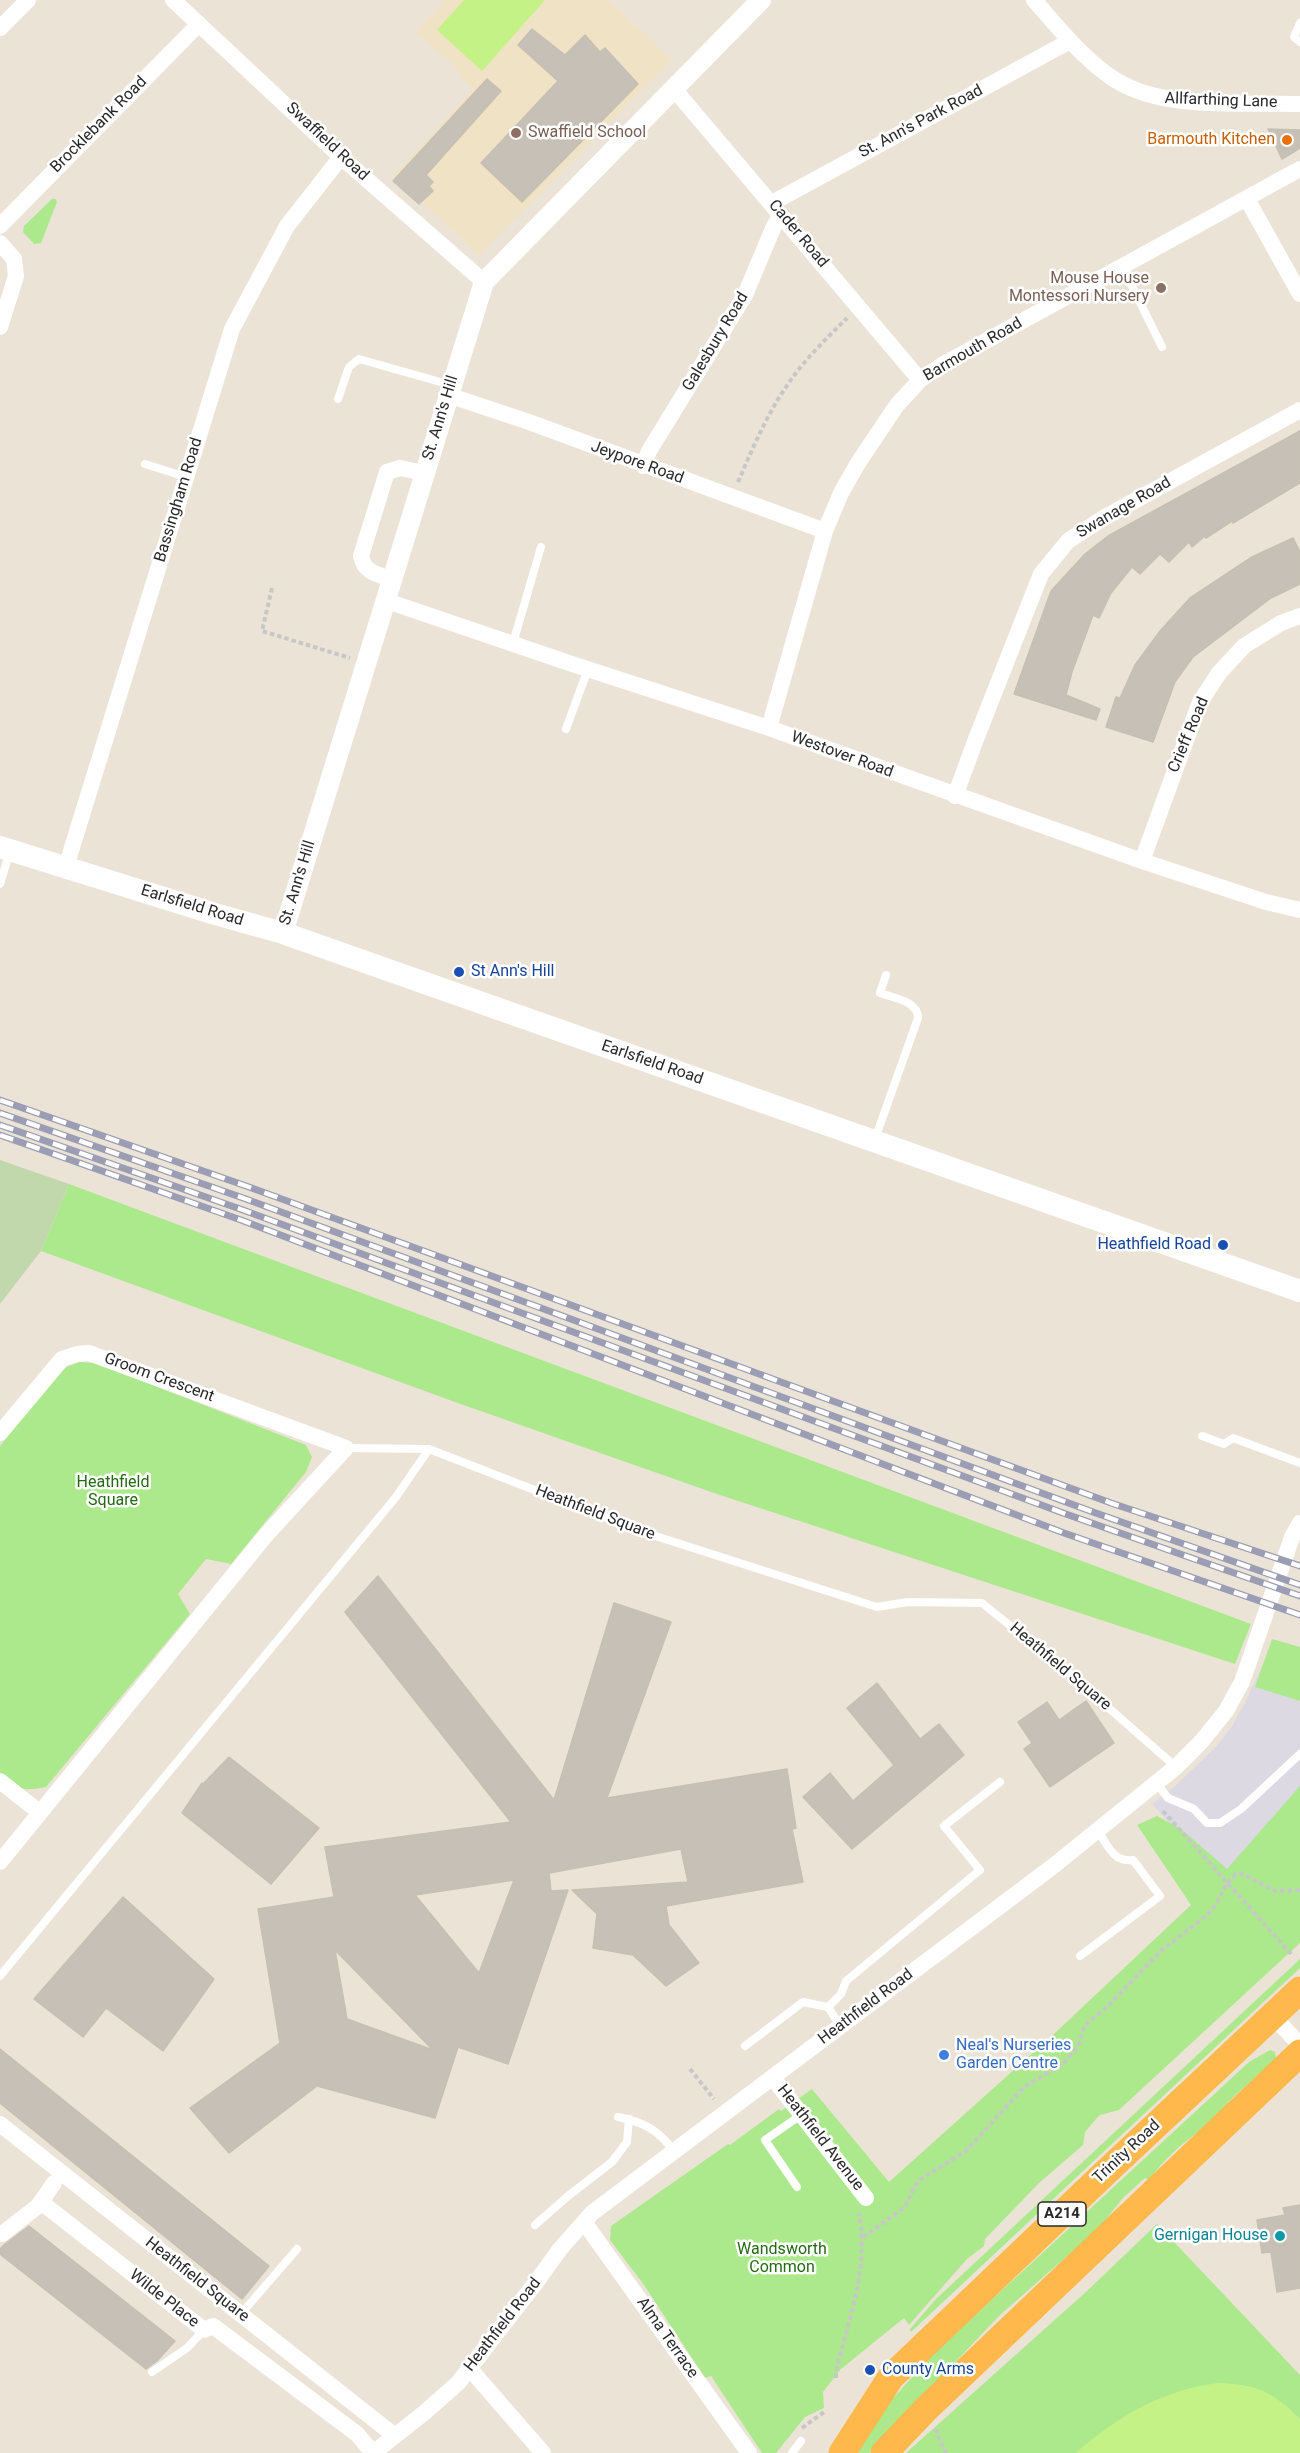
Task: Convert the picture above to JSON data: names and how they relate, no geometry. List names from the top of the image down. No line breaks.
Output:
{"streets":{"highway":["Trinity Road","A214"],"main road":["Earlsfield Road"],"street":["Allfarthing Lane","St. Ann's Park Road","Brocklebank Road","Swaffield Road","Cader Road","Galesbury Road","Barmouth Road","St. Ann's Hill","Jeypore Road","Bassingham Road","Swanage Road","Crieff Road","Westover Road","Groom Crescent","Heathfield Square","Heathfield Road","Heathfield Avenue","Wilde Place","Alma Terrace"]},"crossings":[["Allfarthing Lane","St. Ann's Park Road"],["St. Ann's Park Road","Cader Road"],["St. Ann's Park Road","Galesbury Road"],["Brocklebank Road","Swaffield Road"],["Swaffield Road","St. Ann's Hill"],["Swaffield Road","Bassingham Road"],["Cader Road","Galesbury Road"],["Cader Road","Barmouth Road"],["Cader Road","St. Ann's Hill"],["Galesbury Road","Jeypore Road"],["Barmouth Road","Jeypore Road"],["Barmouth Road","Westover Road"],["St. Ann's Hill","Jeypore Road"],["St. Ann's Hill","Westover Road"],["St. Ann's Hill","Earlsfield Road"],["Bassingham Road","Earlsfield Road"],["Swanage Road","Westover Road"],["Crieff Road","Westover Road"],["Groom Crescent","Heathfield Square"],["Heathfield Square","Heathfield Road"],["Heathfield Road","Heathfield Avenue"],["Heathfield Road","Wilde Place"],["Heathfield Road","Alma Terrace"]],"parks":["Heathfield Square","Wandsworth Common"],"places":["Swaffield School","Barmouth Kitchen","Mouse House Montessori Nursery","St Ann's Hill","Heathfield Road","Neal's Nurseries Garden Centre","Gernigan House","County Arms"]}
